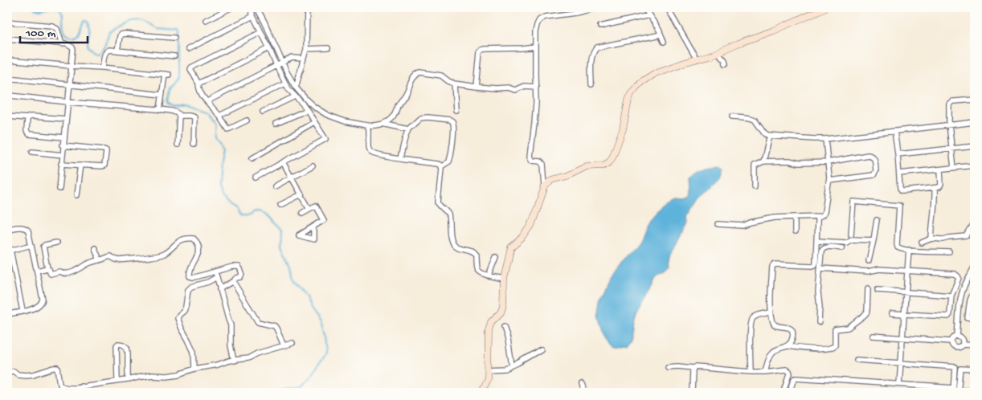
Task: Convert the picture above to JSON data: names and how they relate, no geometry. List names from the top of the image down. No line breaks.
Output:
{"scale_bar":"100 m"}
